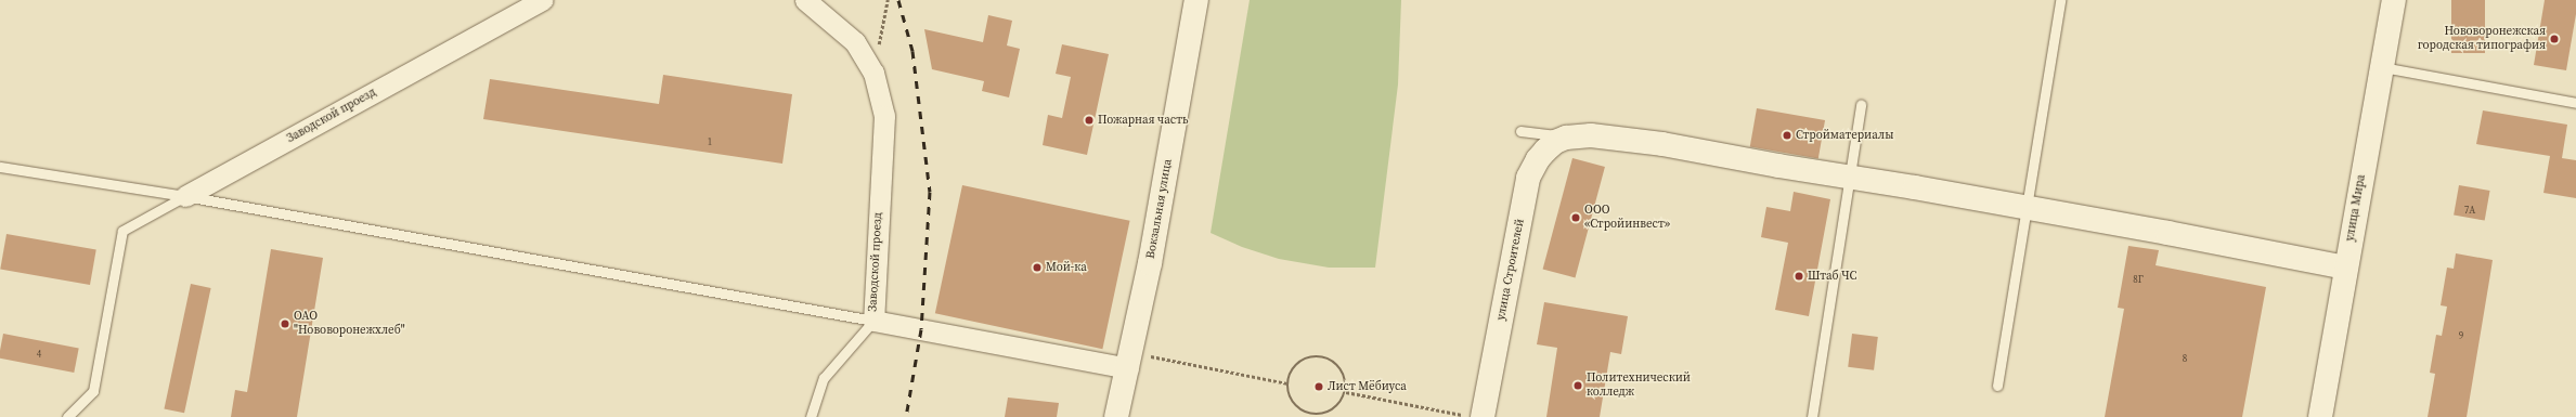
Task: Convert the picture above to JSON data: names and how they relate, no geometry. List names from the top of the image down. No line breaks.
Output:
{"streets":{"street":["Заводской проезд","улица Мира","Вокзальная улица","улица Строителей"]},"crossings":[["Заводской проезд","Вокзальная улица"]],"places":["Нововоронежская городская типография","Пожарная часть","Стройматериалы","ООО «Стройинвест»","Мой-ка","Штаб ЧС","ОАО \"Нововоронежхлеб\"","Политехнический колледж","Лист Мёбиуса"],"house_numbers":["1","7А","8Г","9","4","8"]}
